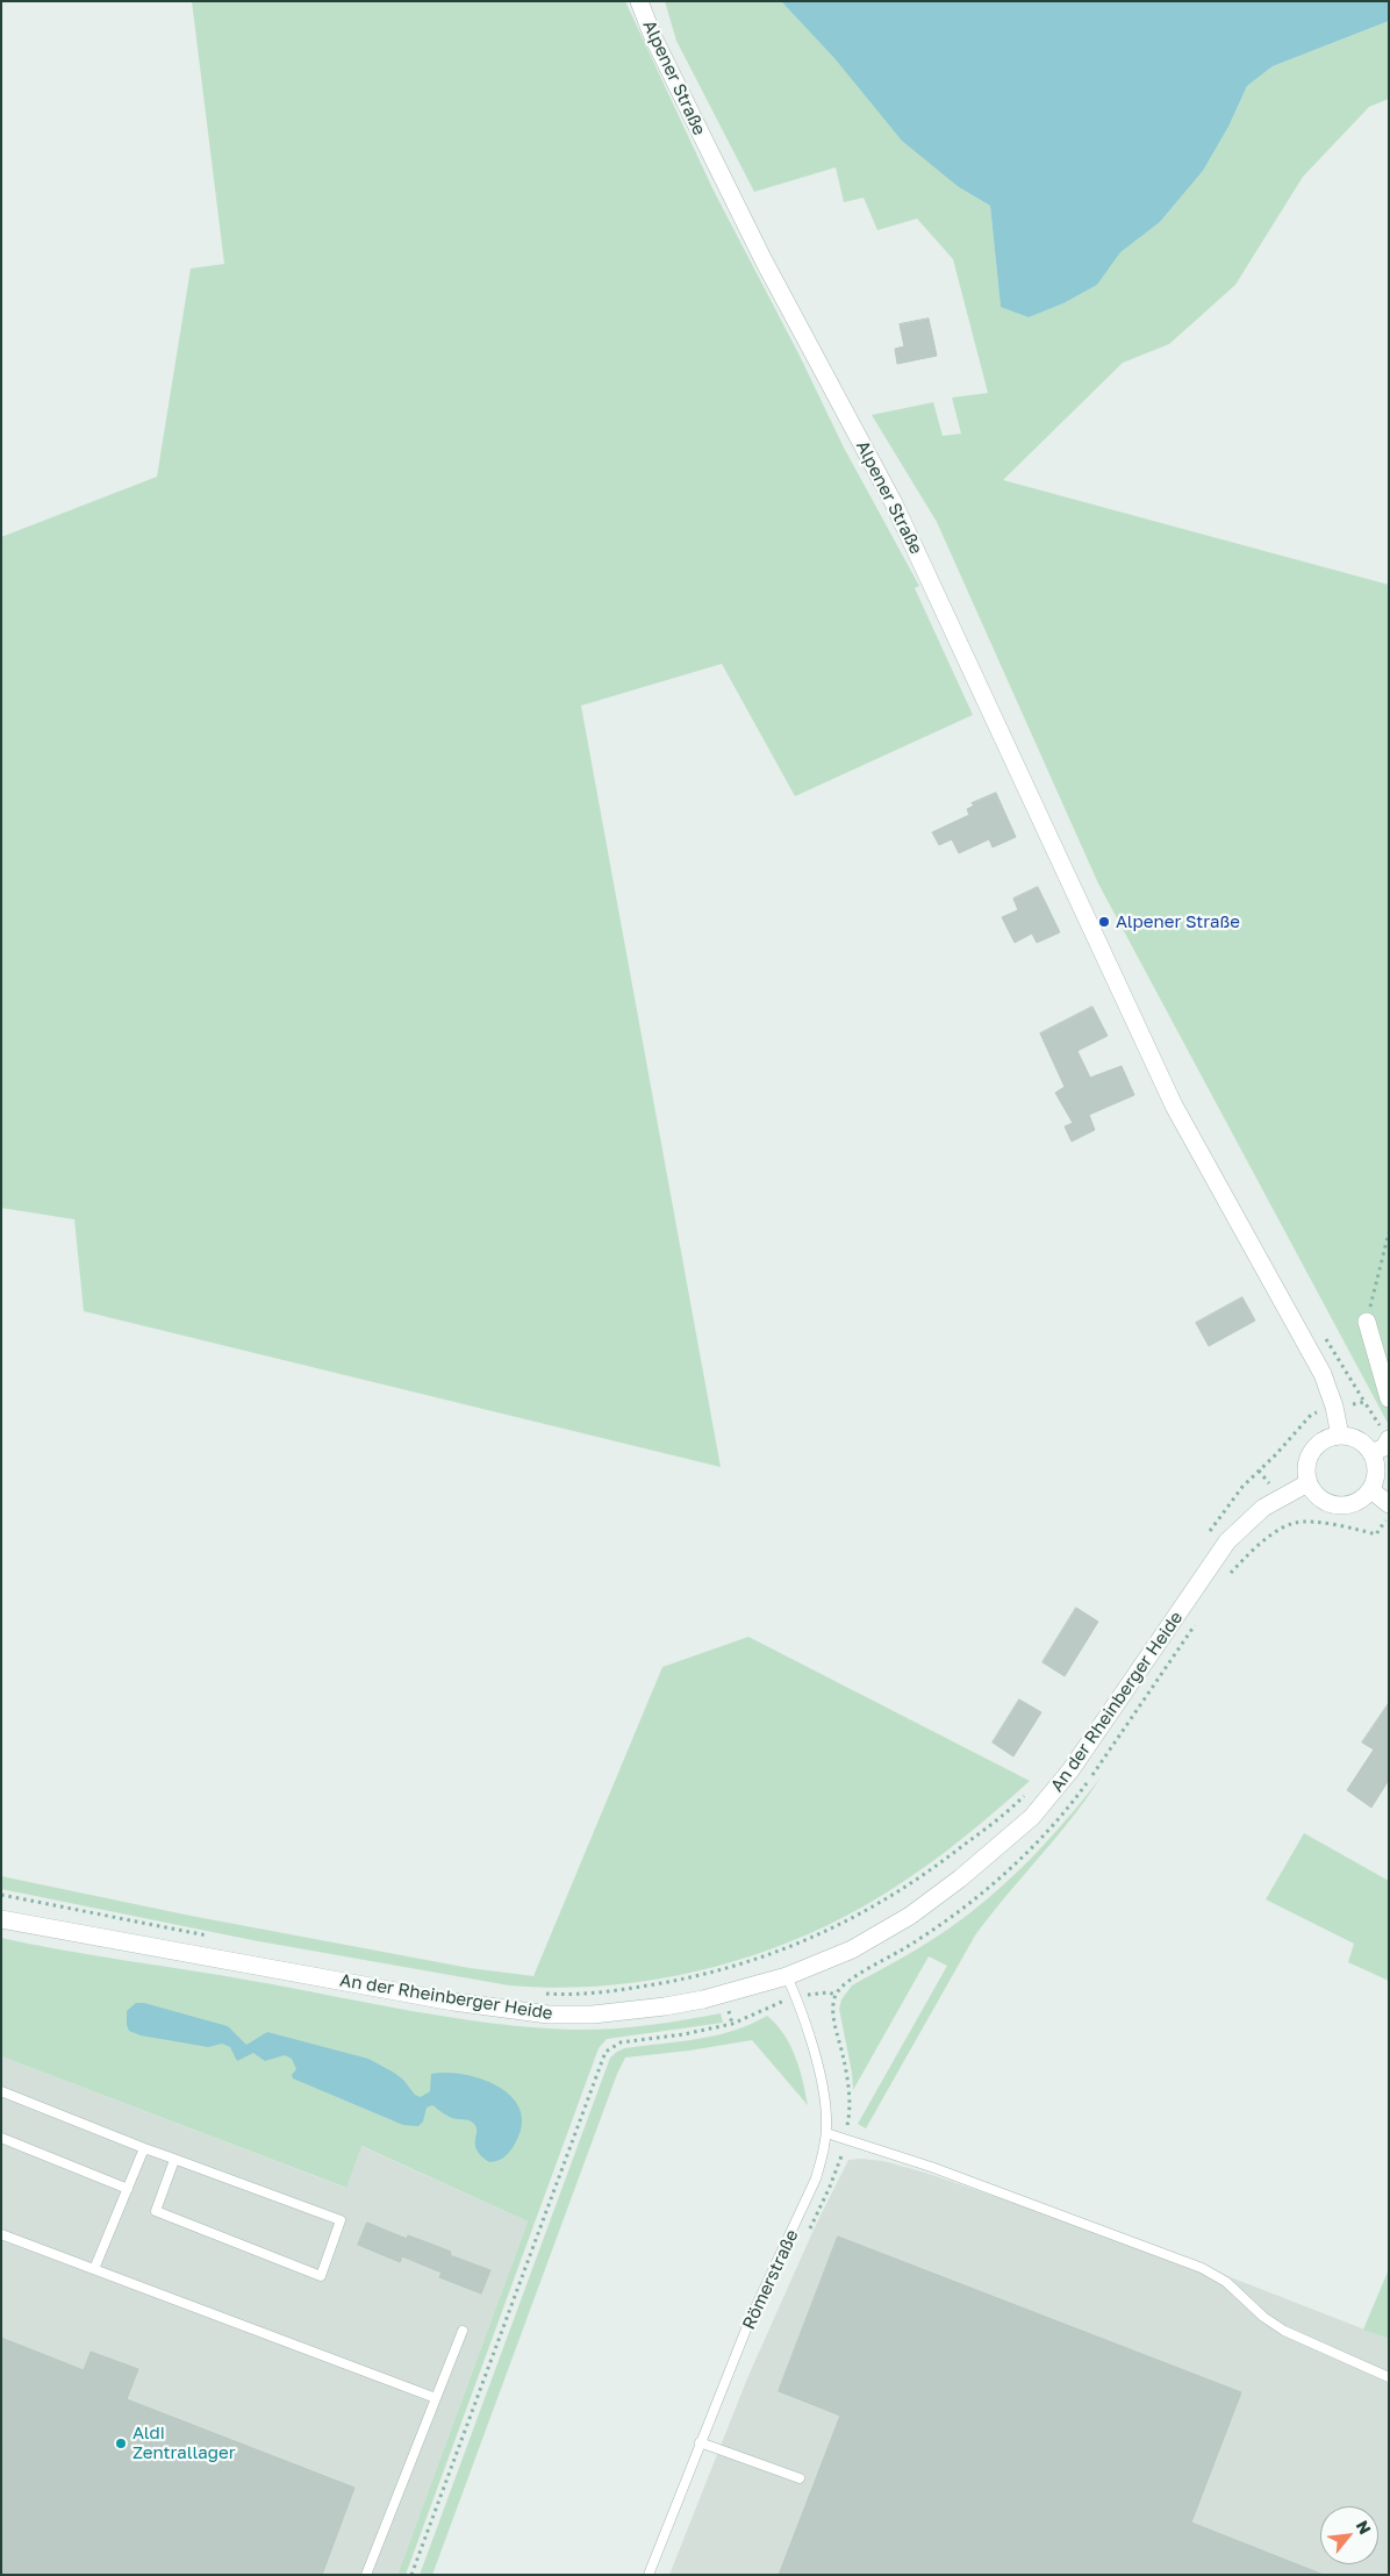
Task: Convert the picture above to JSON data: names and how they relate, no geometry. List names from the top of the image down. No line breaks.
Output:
{"streets":{"street":["Alpener Straße","An der Rheinberger Heide"],"lane":["Römerstraße"]},"crossings":[["Alpener Straße","An der Rheinberger Heide"],["An der Rheinberger Heide","Römerstraße"]],"places":["Alpener Straße","Aldi Zentrallager"],"north":"top right"}
